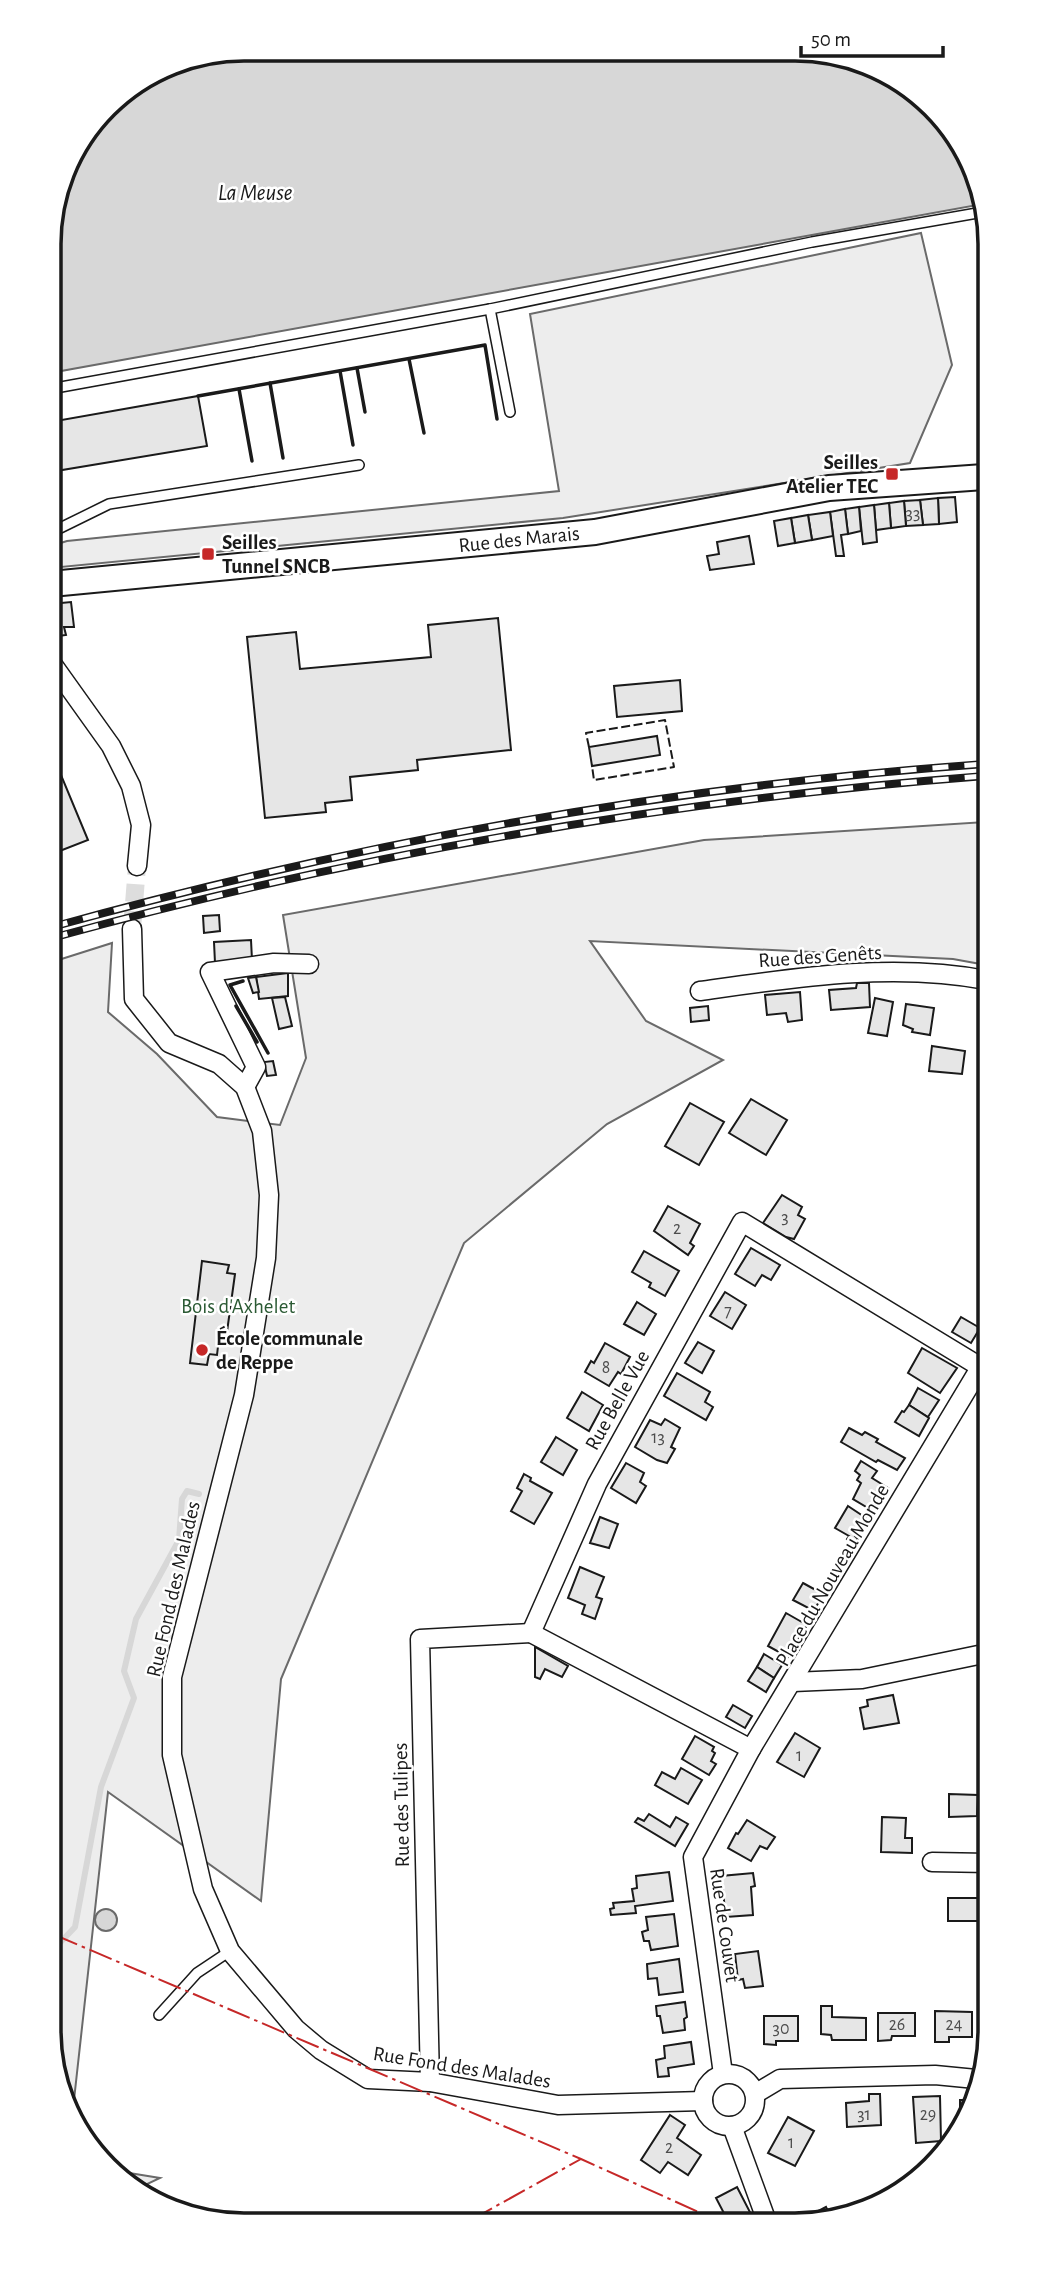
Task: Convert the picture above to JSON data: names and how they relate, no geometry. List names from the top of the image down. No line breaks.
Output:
{"streets":{"main road":["Rue des Marais"],"street":["Rue des Genêts","Rue Belle Vue","Place du Nouveau Monde","Rue Fond des Malades","Rue des Tulipes","Rue de Couvet"]},"crossings":[["Rue Belle Vue","Rue des Tulipes"],["Place du Nouveau Monde","Rue de Couvet"],["Rue Fond des Malades","Rue des Tulipes"],["Rue Fond des Malades","Rue de Couvet"]],"water":["La Meuse"],"parks":["Bois d'Axhelet"],"places":{"transit":["Seilles Atelier TEC","Seilles Tunnel SNCB"],"other":["École communale de Reppe"]},"house_numbers":["33","3","2","7","8","13","1","26","24","30","31","29","1","2"],"scale_bar":"50 m"}
